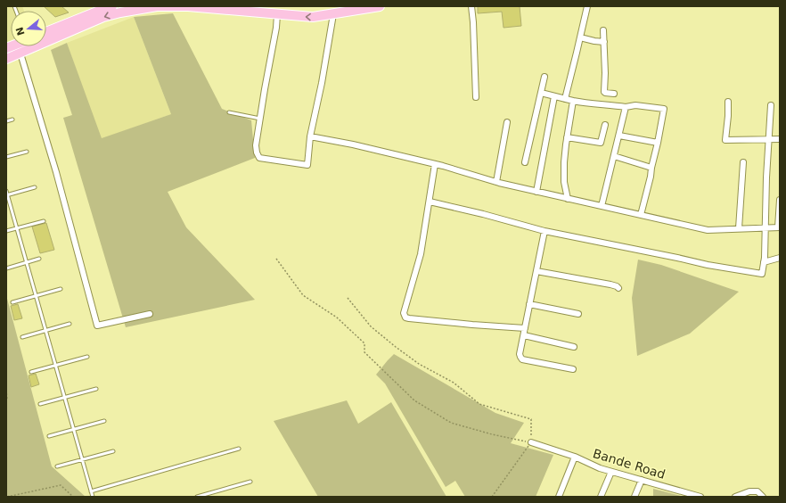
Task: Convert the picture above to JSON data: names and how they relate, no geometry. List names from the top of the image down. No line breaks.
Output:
{"streets":{"street":["Bande Road"]},"north":"left"}
